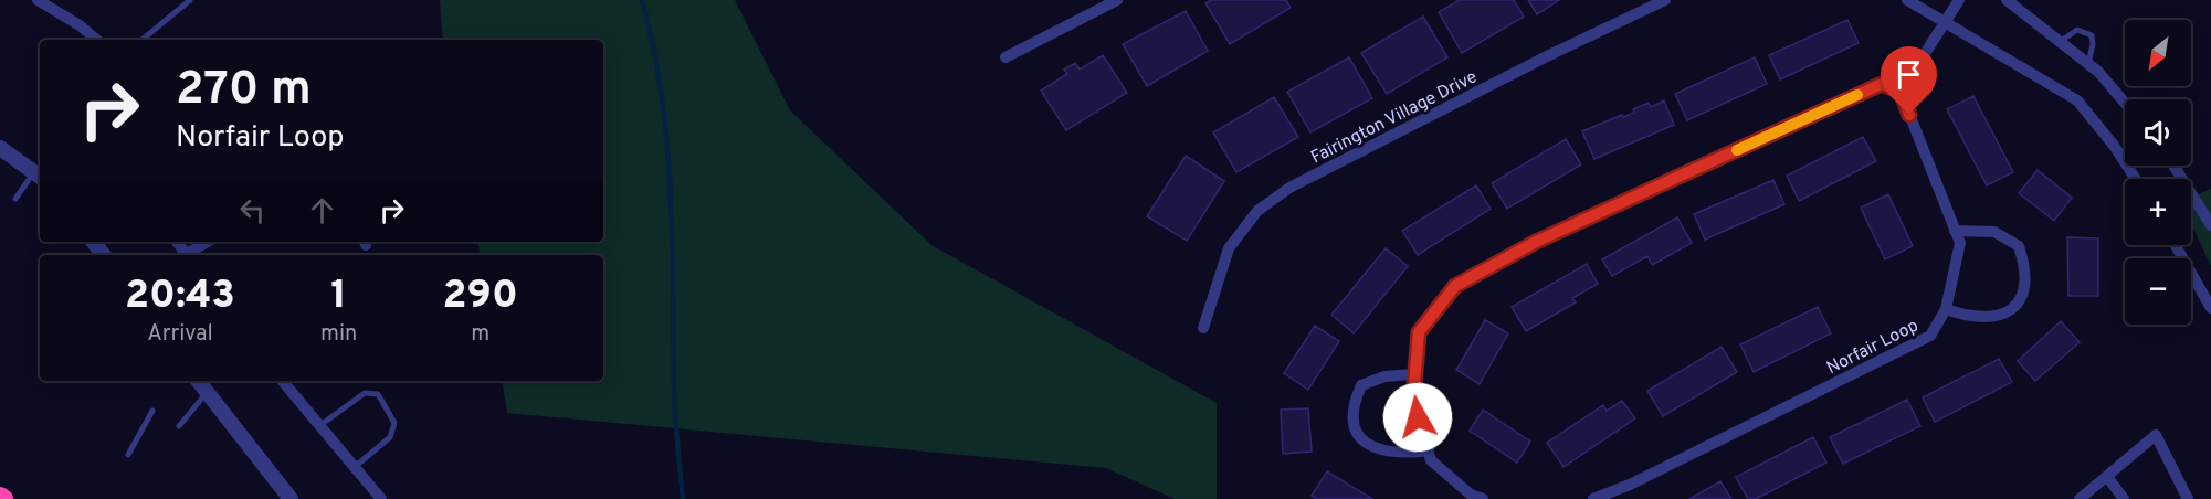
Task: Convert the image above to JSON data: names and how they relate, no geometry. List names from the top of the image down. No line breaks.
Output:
{"streets":{"street":["Fairington Village Drive","Norfair Loop"]},"north":"bottom left","page":{"map_buttons":["+","−"],"turn":["270 m","Norfair Loop"],"eta":["20:43","Arrival","1","min","290","m"]}}
